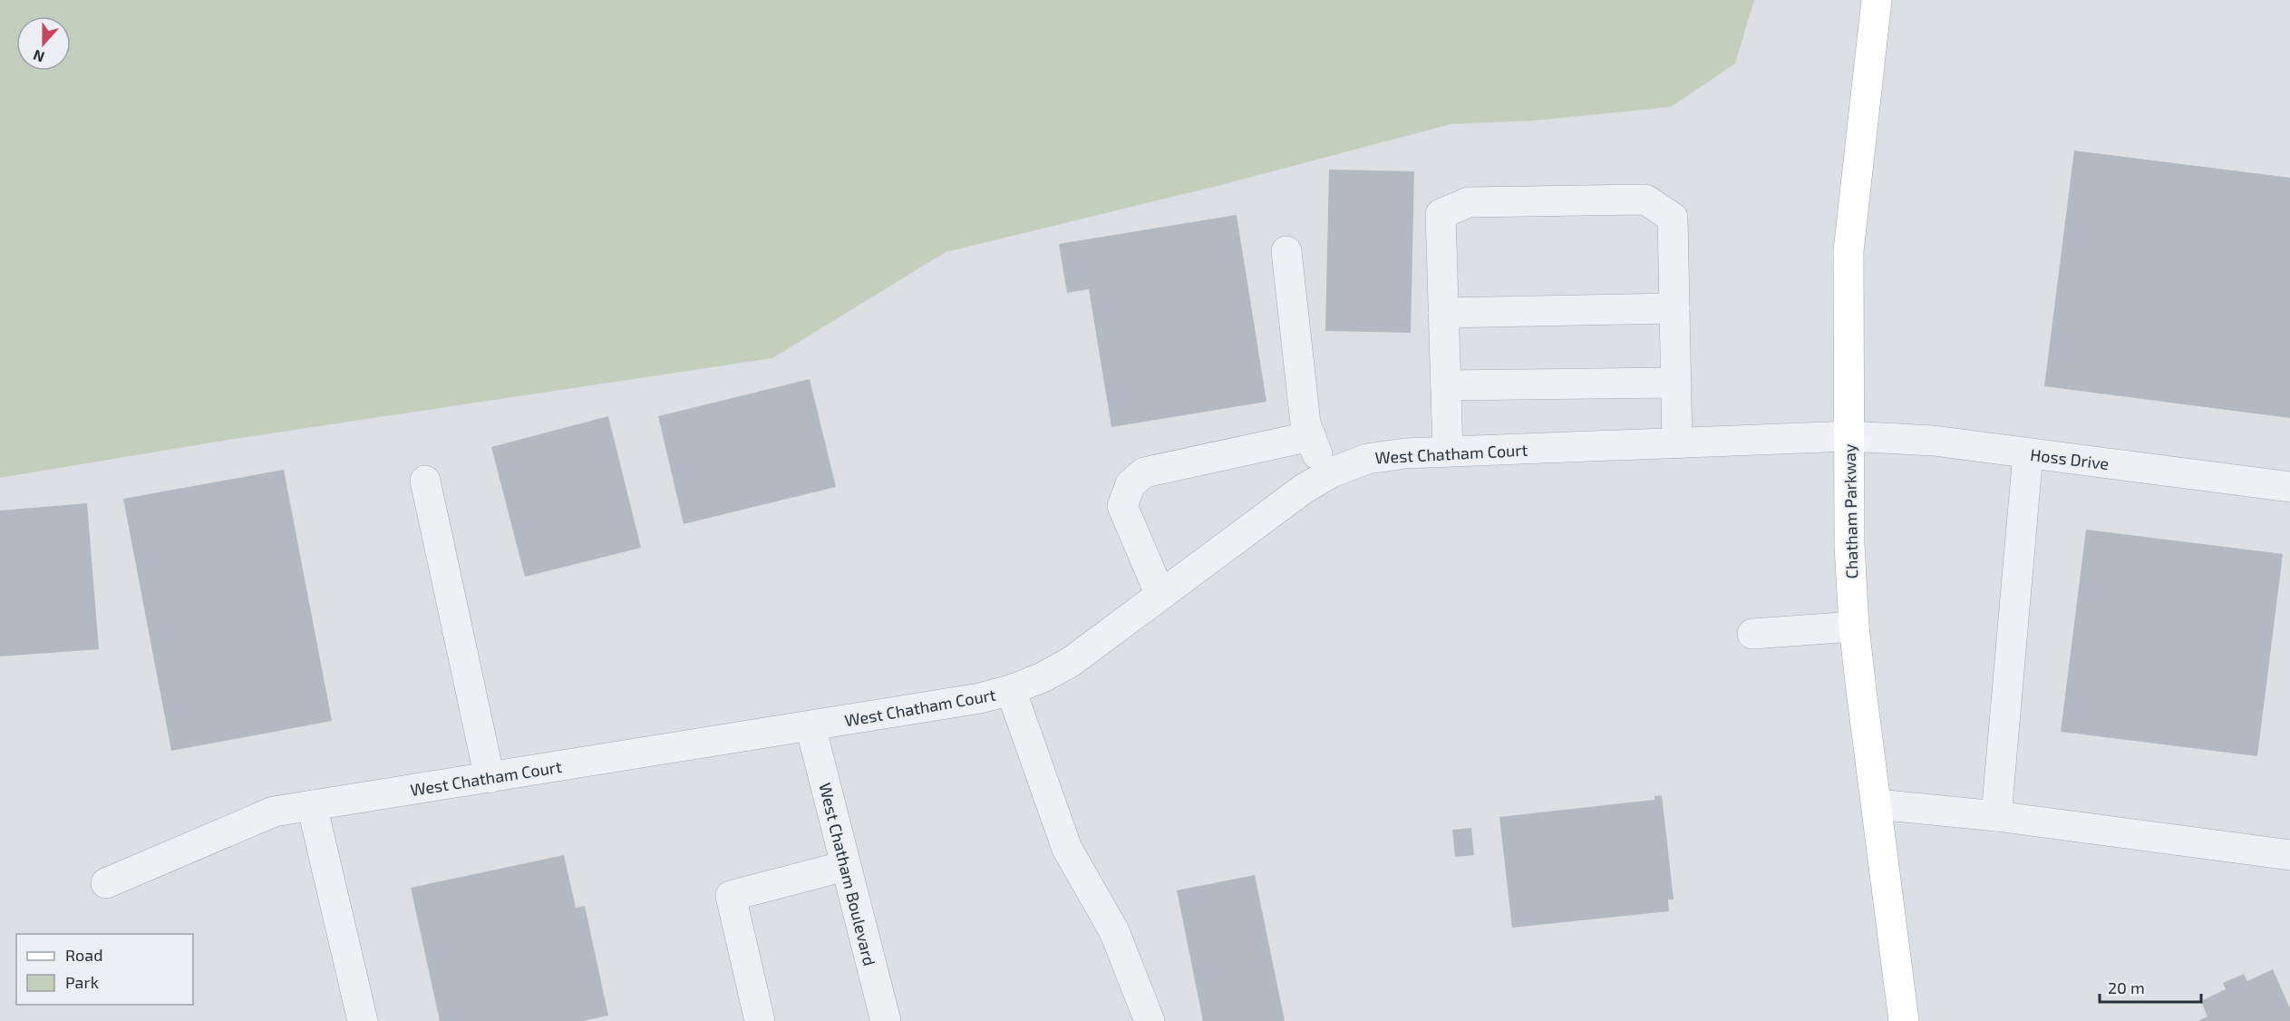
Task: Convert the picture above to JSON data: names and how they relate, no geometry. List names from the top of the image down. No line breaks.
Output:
{"streets":{"main road":["Chatham Parkway"],"street":["West Chatham Court","Hoss Drive","West Chatham Boulevard"]},"crossings":[["West Chatham Court","Hoss Drive"],["West Chatham Court","Chatham Parkway"],["West Chatham Court","West Chatham Boulevard"],["Hoss Drive","Chatham Parkway"]],"legend":["Road","Park"],"scale_bar":"20 m","north":"bottom"}
